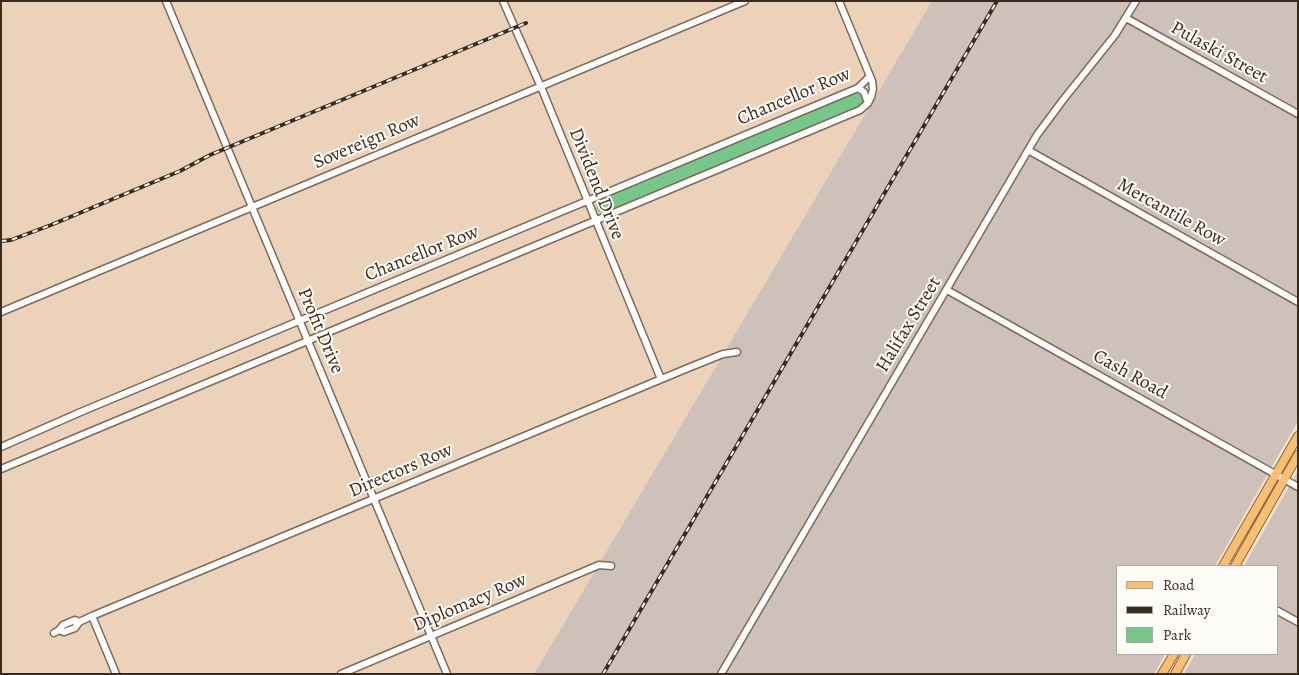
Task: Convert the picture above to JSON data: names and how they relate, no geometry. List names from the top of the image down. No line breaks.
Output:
{"streets":{"street":["Pulaski Street","Chancellor Row","Sovereign Row","Dividend Drive","Mercantile Row","Halifax Street","Profit Drive","Cash Road","Directors Row","Diplomacy Row"]},"crossings":[["Pulaski Street","Halifax Street"],["Chancellor Row","Dividend Drive"],["Chancellor Row","Profit Drive"],["Sovereign Row","Dividend Drive"],["Sovereign Row","Profit Drive"],["Dividend Drive","Directors Row"],["Mercantile Row","Halifax Street"],["Halifax Street","Cash Road"],["Profit Drive","Directors Row"],["Profit Drive","Diplomacy Row"]],"legend":["Road","Railway","Park"]}
